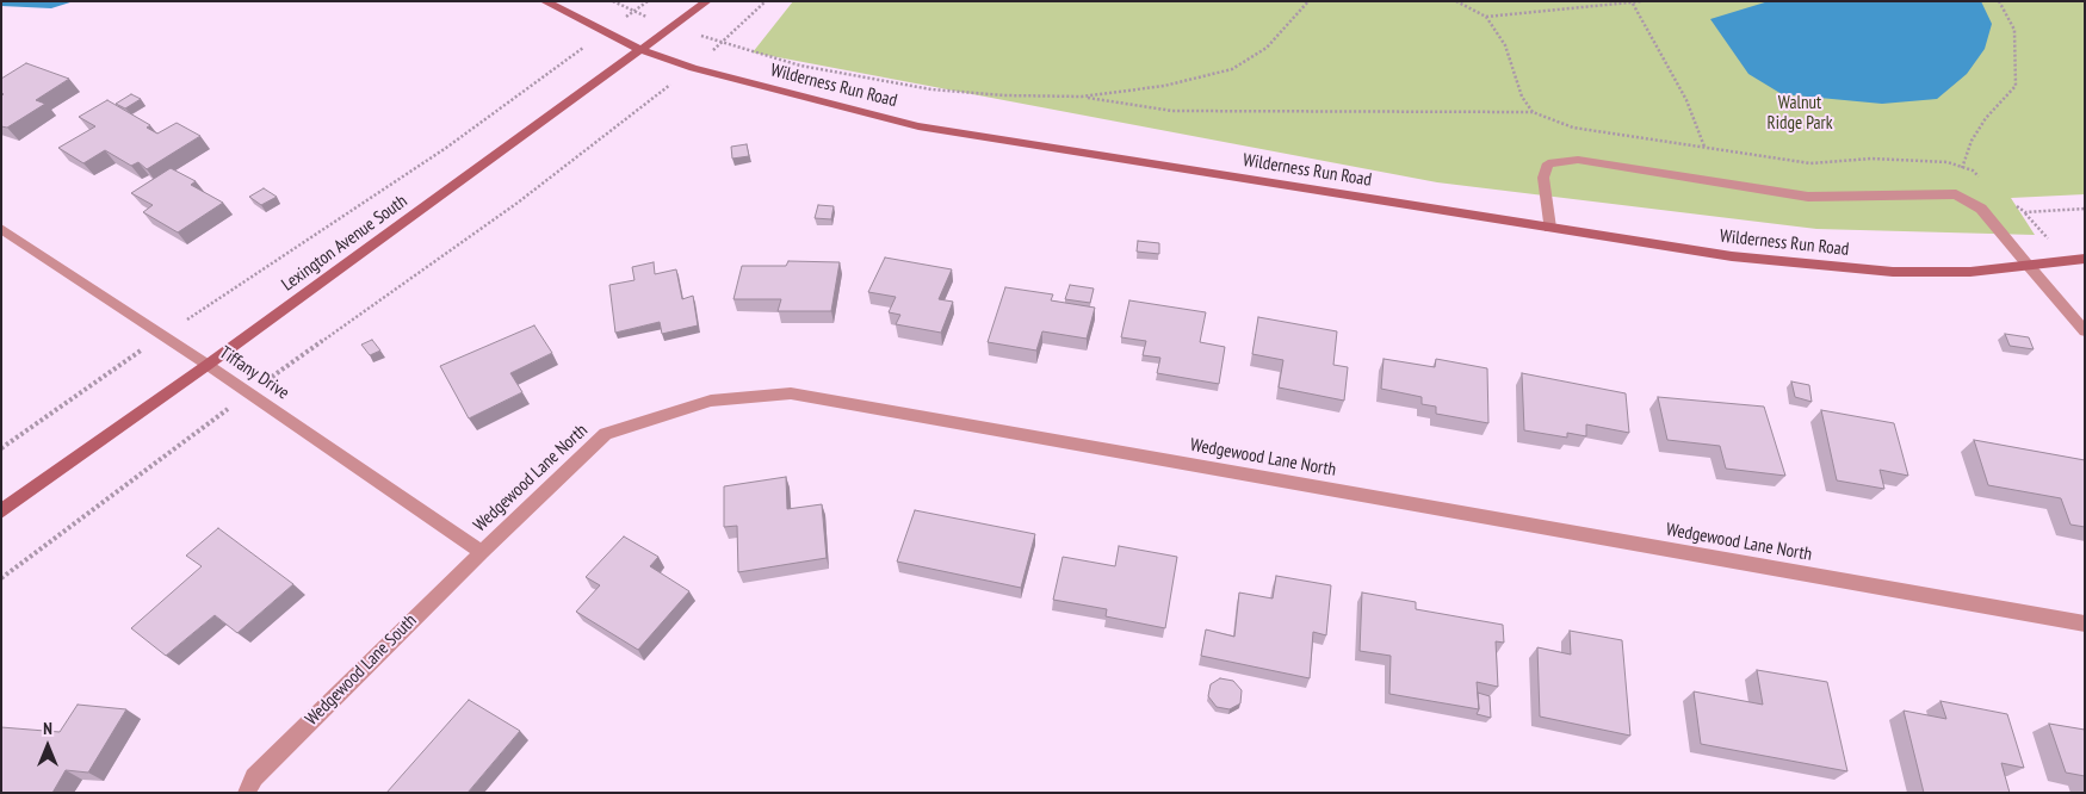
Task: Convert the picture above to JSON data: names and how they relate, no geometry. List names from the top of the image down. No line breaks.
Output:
{"streets":{"street":["Wilderness Run Road","Lexington Avenue South","Tiffany Drive","Wedgewood Lane North","Wedgewood Lane South"]},"crossings":[["Wilderness Run Road","Lexington Avenue South"],["Lexington Avenue South","Tiffany Drive"],["Tiffany Drive","Wedgewood Lane North"],["Tiffany Drive","Wedgewood Lane South"],["Wedgewood Lane North","Wedgewood Lane South"]],"parks":["Walnut Ridge Park"],"north":"top"}
